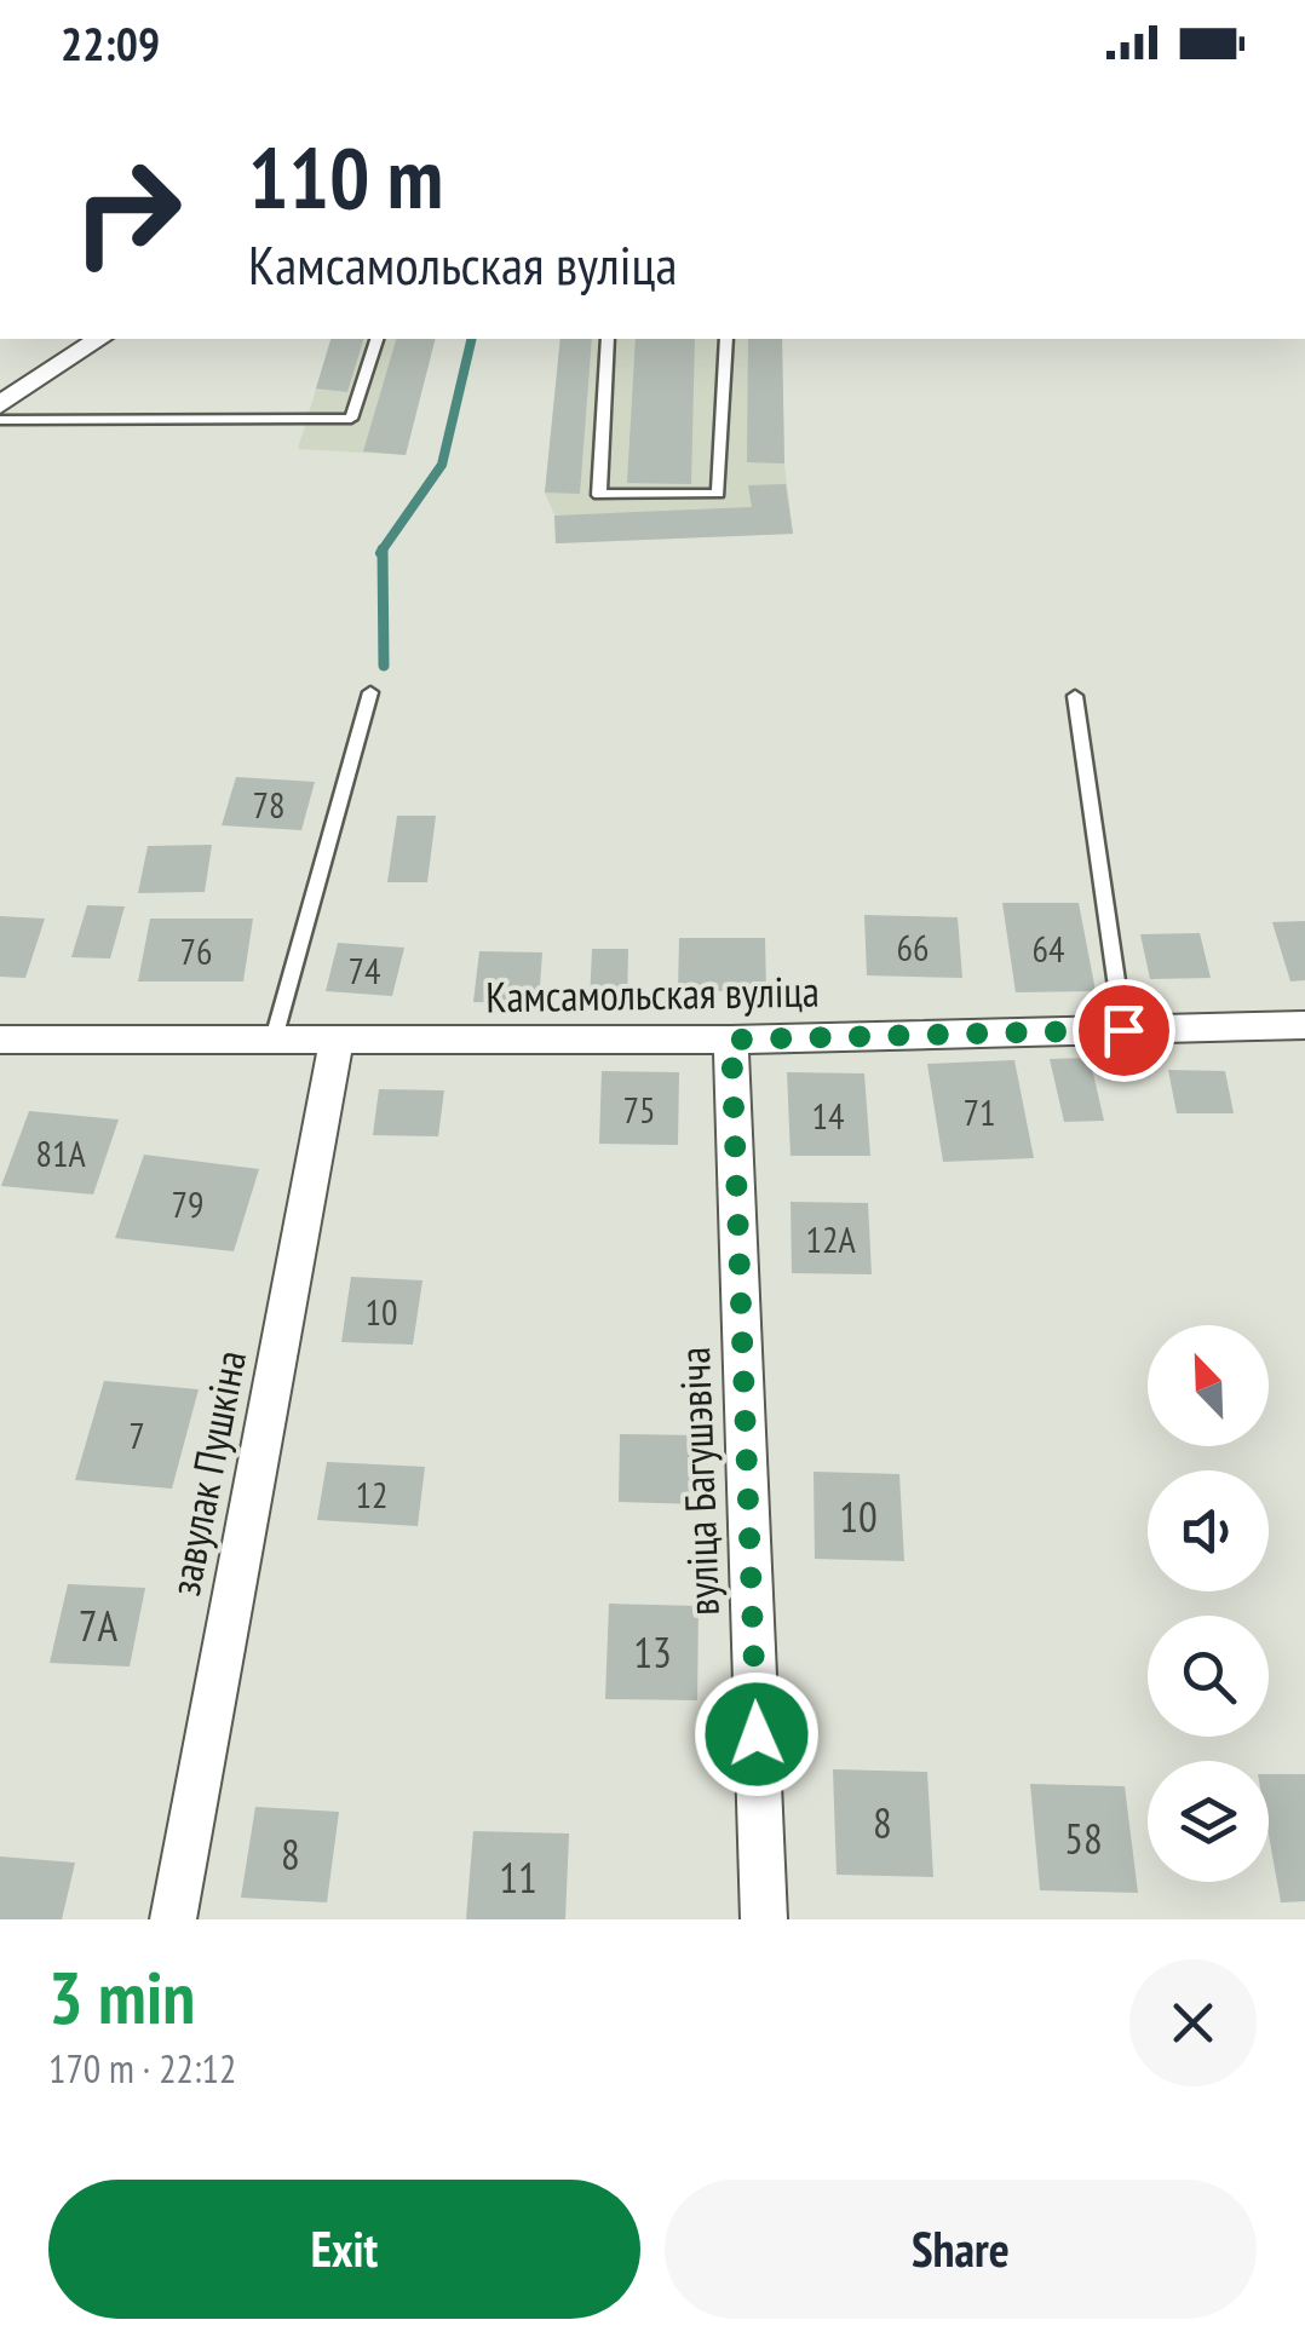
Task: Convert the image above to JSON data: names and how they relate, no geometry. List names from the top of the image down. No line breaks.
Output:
{"streets":{"street":["Камсамольская вуліца","завулак Пушкіна","вуліца Багушэвіча"]},"crossings":[["Камсамольская вуліца","завулак Пушкіна"],["Камсамольская вуліца","вуліца Багушэвіча"]],"house_numbers":["78","66","64","76","74","75","71","14","81А","79","12А","10","7","12","10","7А","13","8","58","8","11"],"north":"top left","page":{"status":"22:09","turn":["110 m","Камсамольская вуліца"],"heading":["3 min","170 m · 22:12"],"buttons":["Exit","Share"]}}
